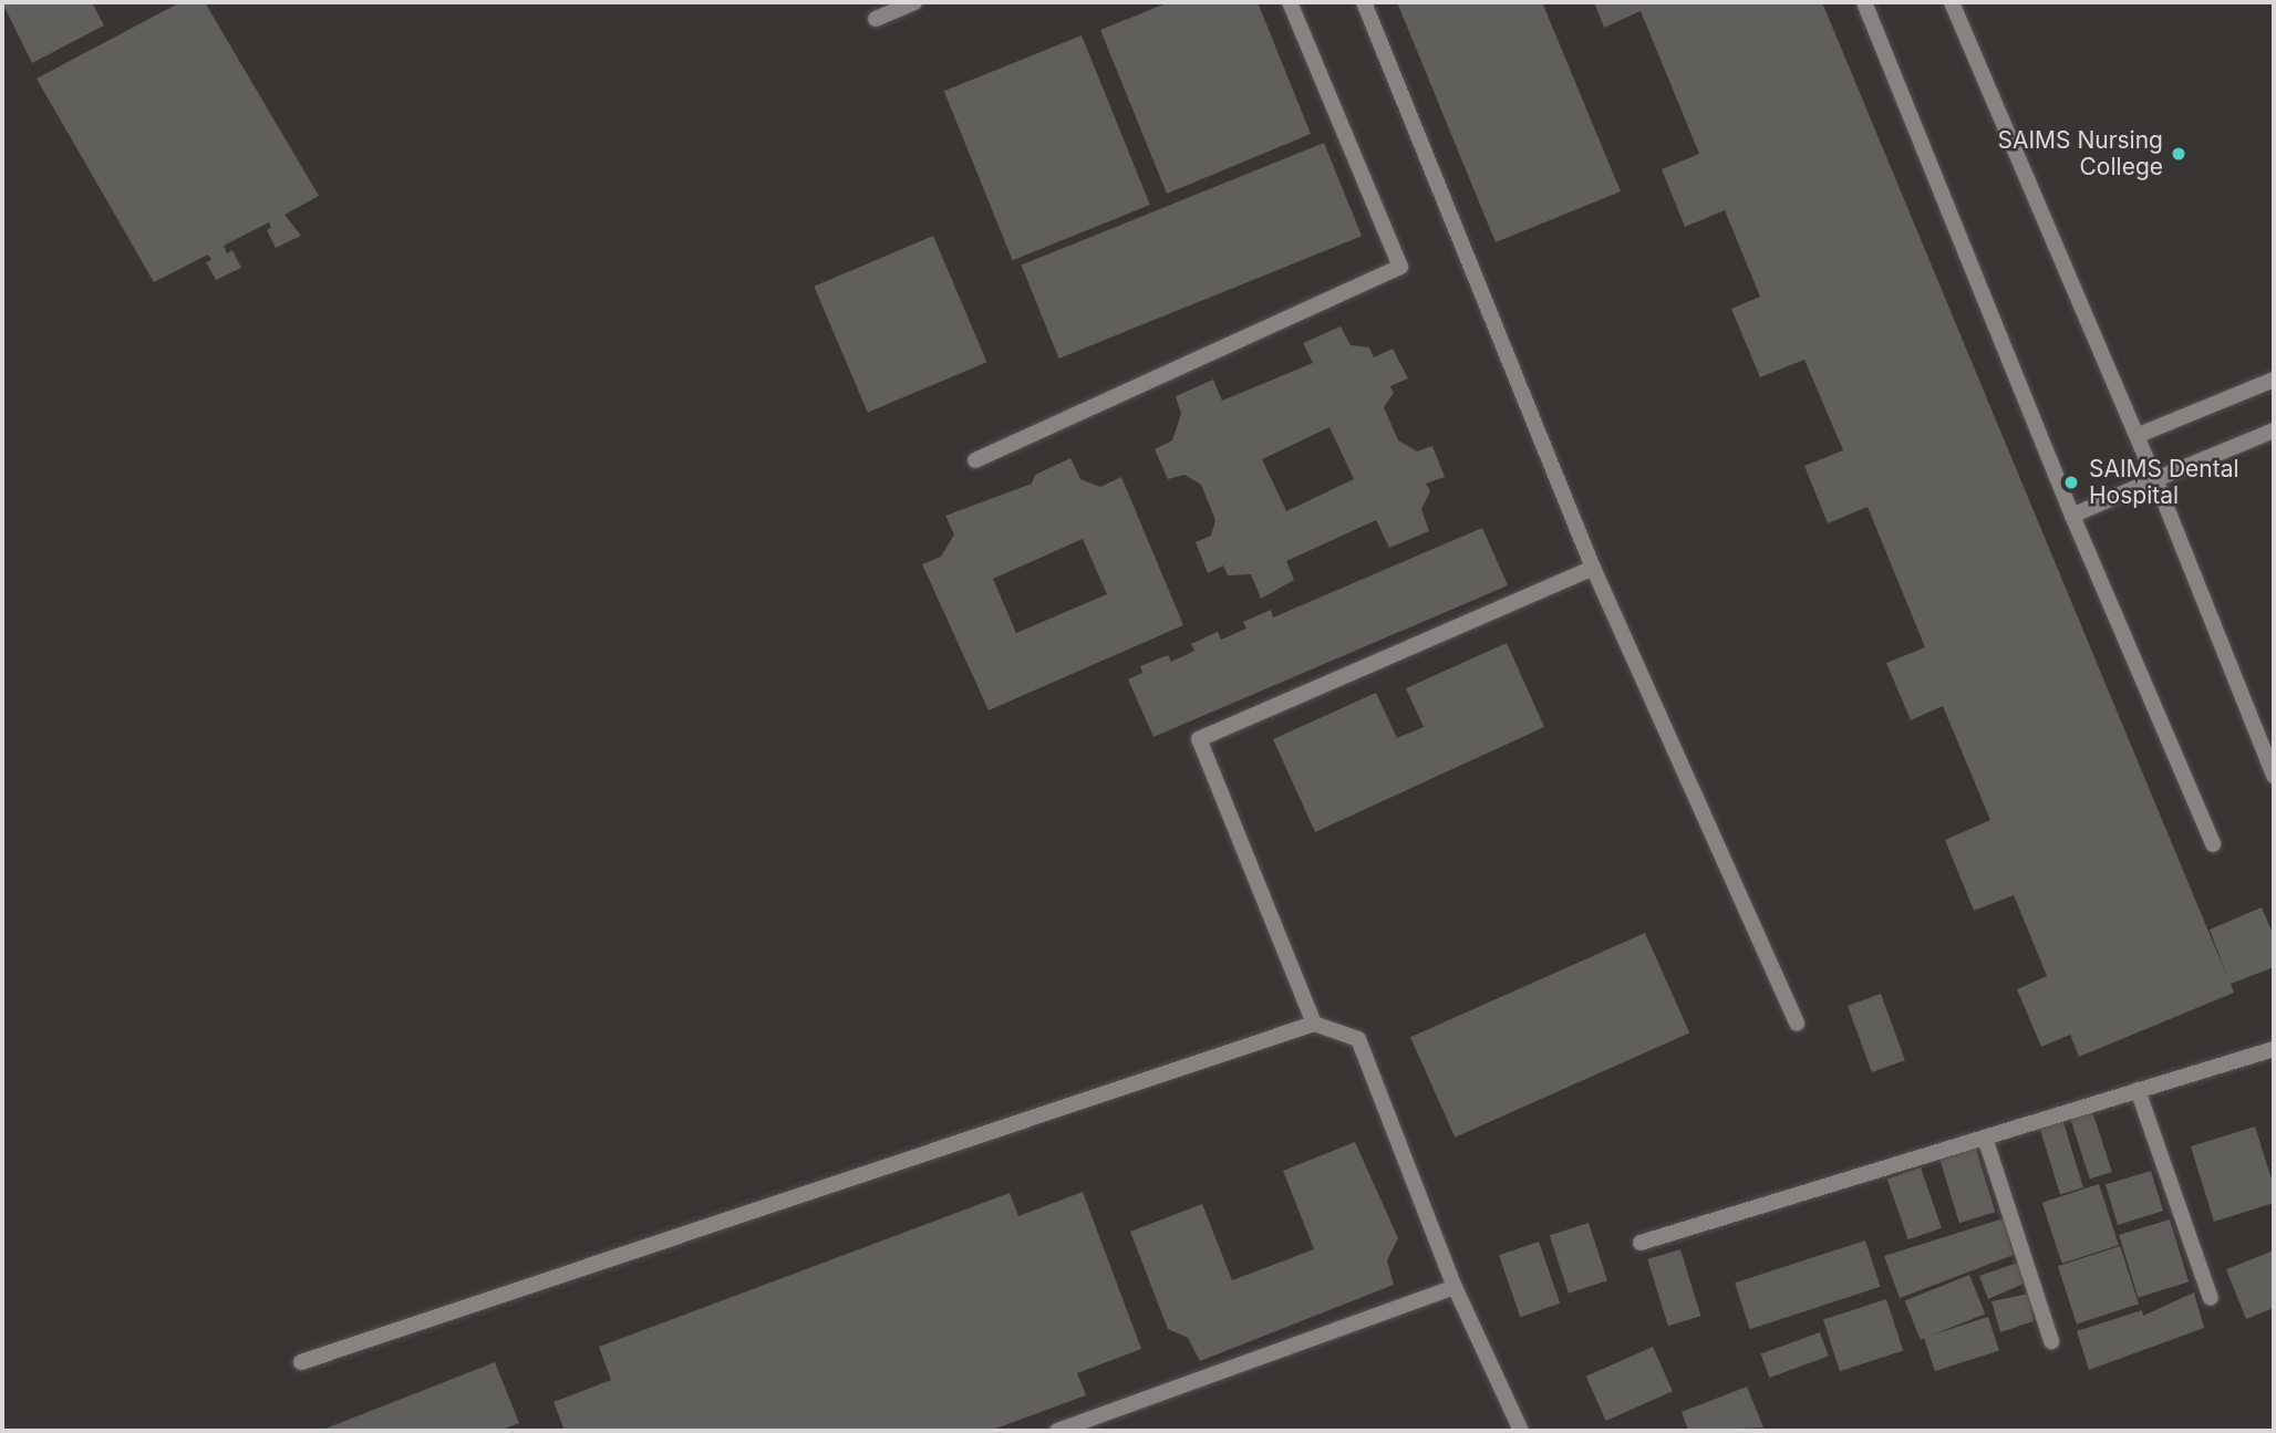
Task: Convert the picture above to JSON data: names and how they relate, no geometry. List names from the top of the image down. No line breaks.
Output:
{"places":["SAIMS Nursing College","SAIMS Dental Hospital"]}
